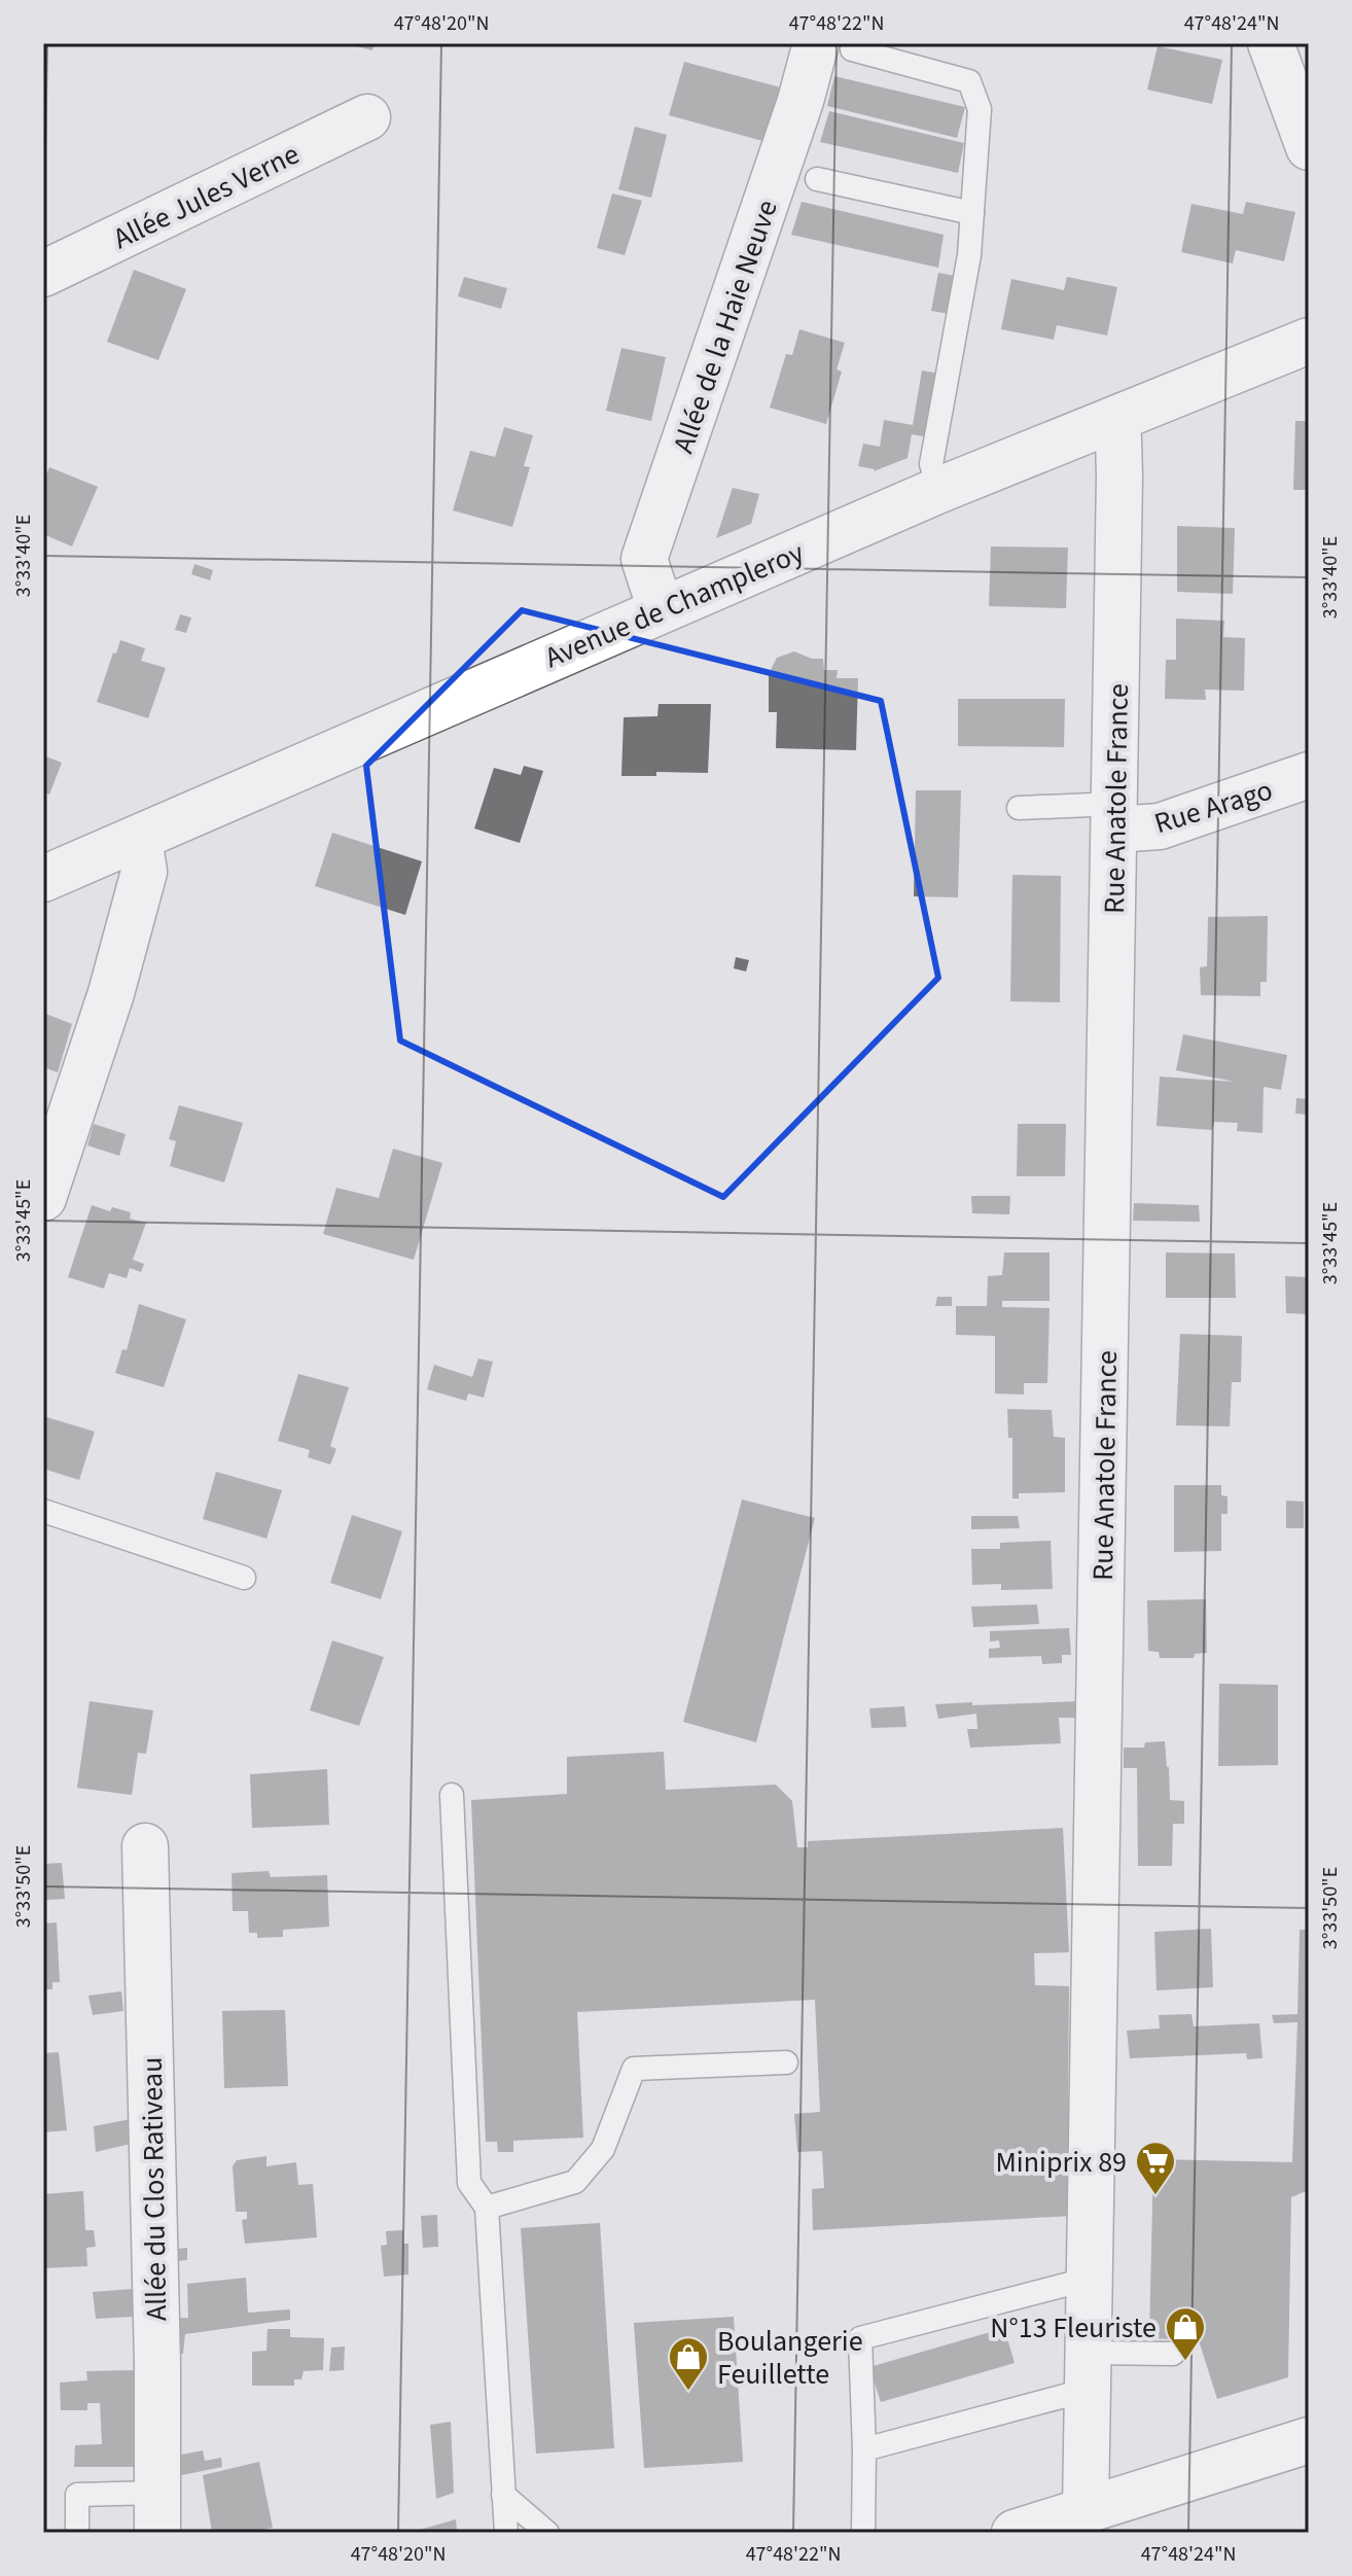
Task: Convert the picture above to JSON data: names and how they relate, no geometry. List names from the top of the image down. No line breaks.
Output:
{"streets":{"street":["Allée Jules Verne","Allée de la Haie Neuve","Avenue de Champleroy","Rue Anatole France","Rue Arago","Allée du Clos Rativeau"]},"crossings":[["Allée de la Haie Neuve","Avenue de Champleroy"],["Avenue de Champleroy","Rue Anatole France"],["Rue Anatole France","Rue Arago"]],"places":{"supermarket":["Miniprix 89"],"shop":["N°13 Fleuriste","Boulangerie Feuillette"]},"coordinates":["47°48'20\"N","47°48'22\"N","47°48'24\"N","3°33'40\"E","3°33'45\"E","3°33'50\"E"]}
